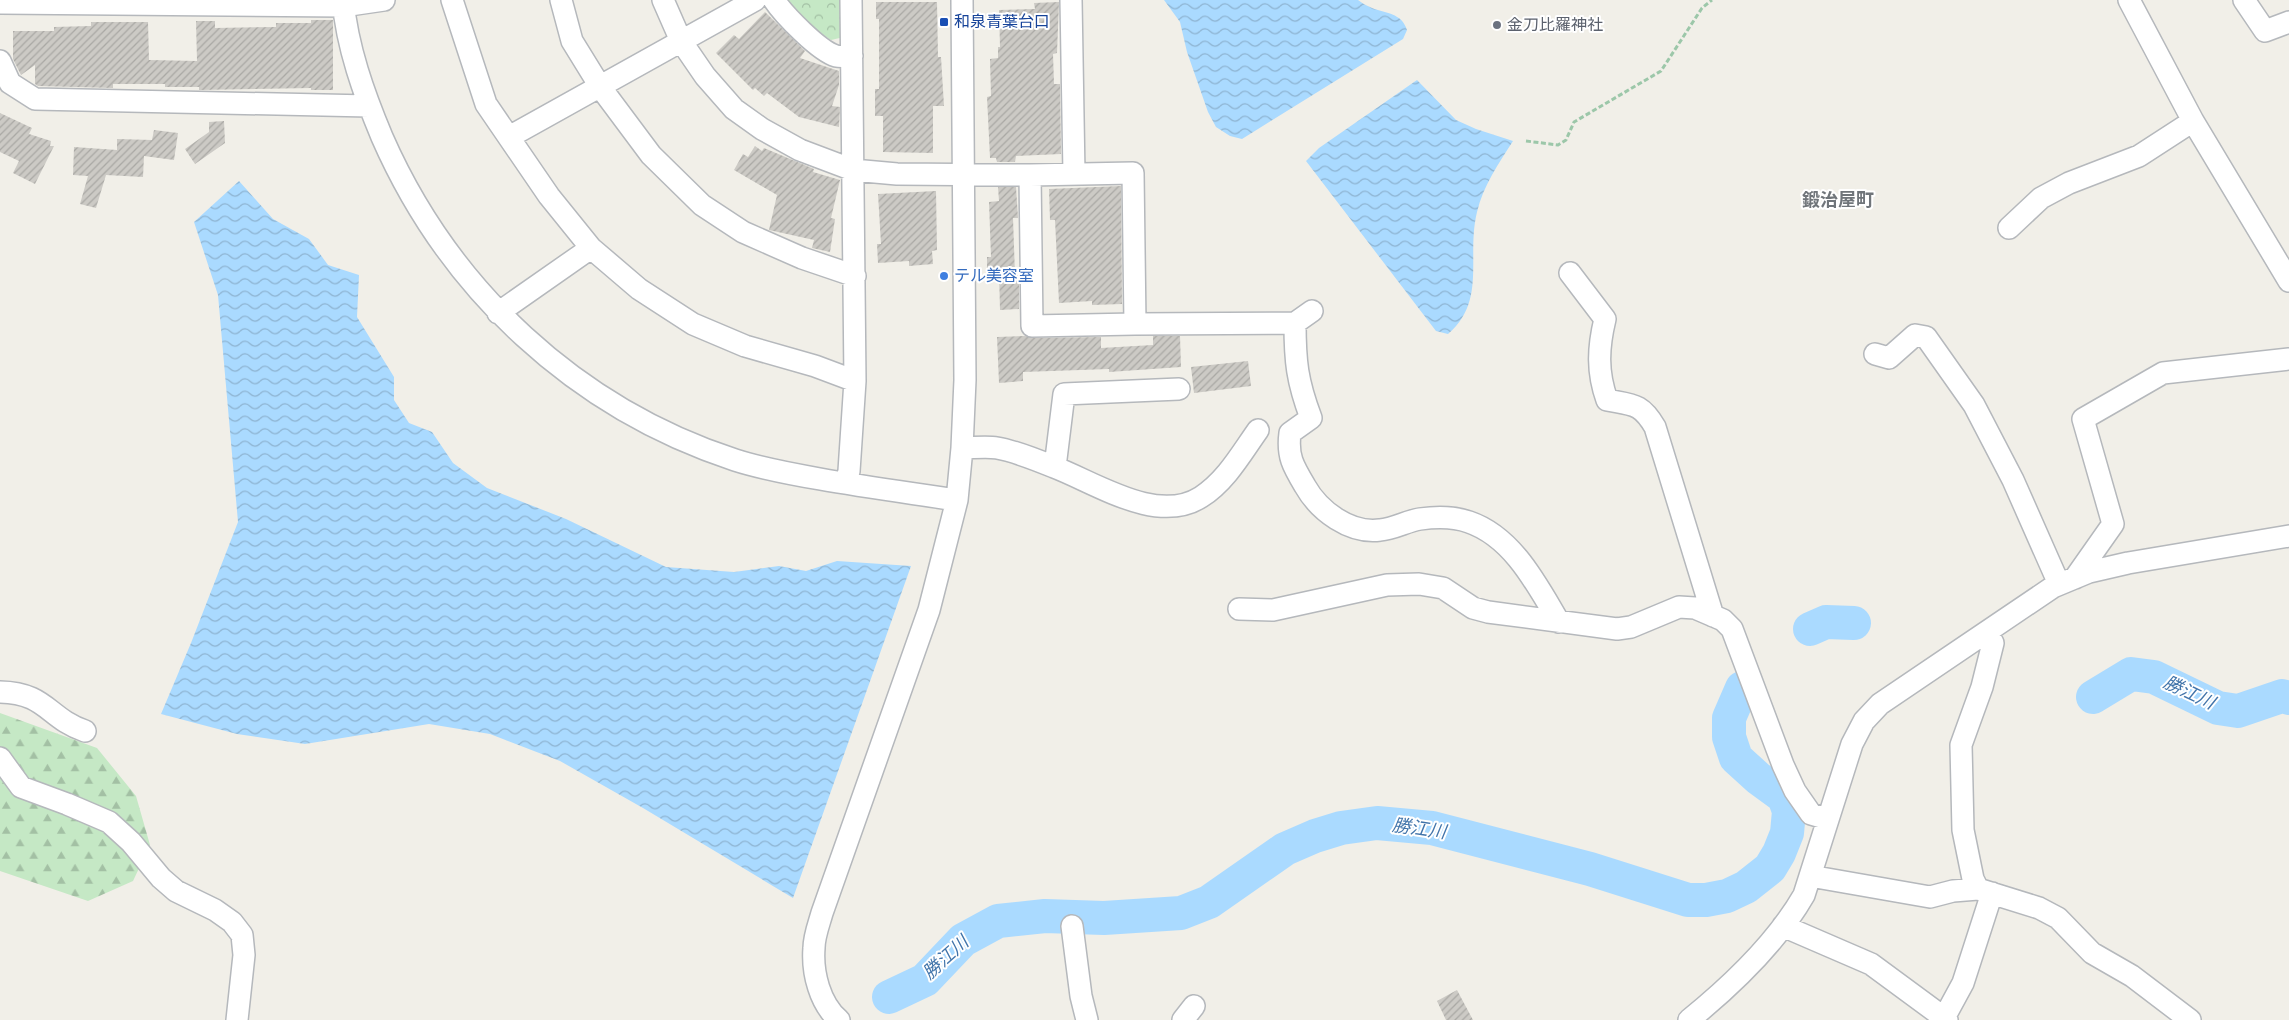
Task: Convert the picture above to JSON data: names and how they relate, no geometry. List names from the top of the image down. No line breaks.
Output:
{"districts":["鍛治屋町"],"water":["勝江川"],"places":{"transit":["和泉青葉台口"],"other":["金刀比羅神社","テル美容室"]}}
